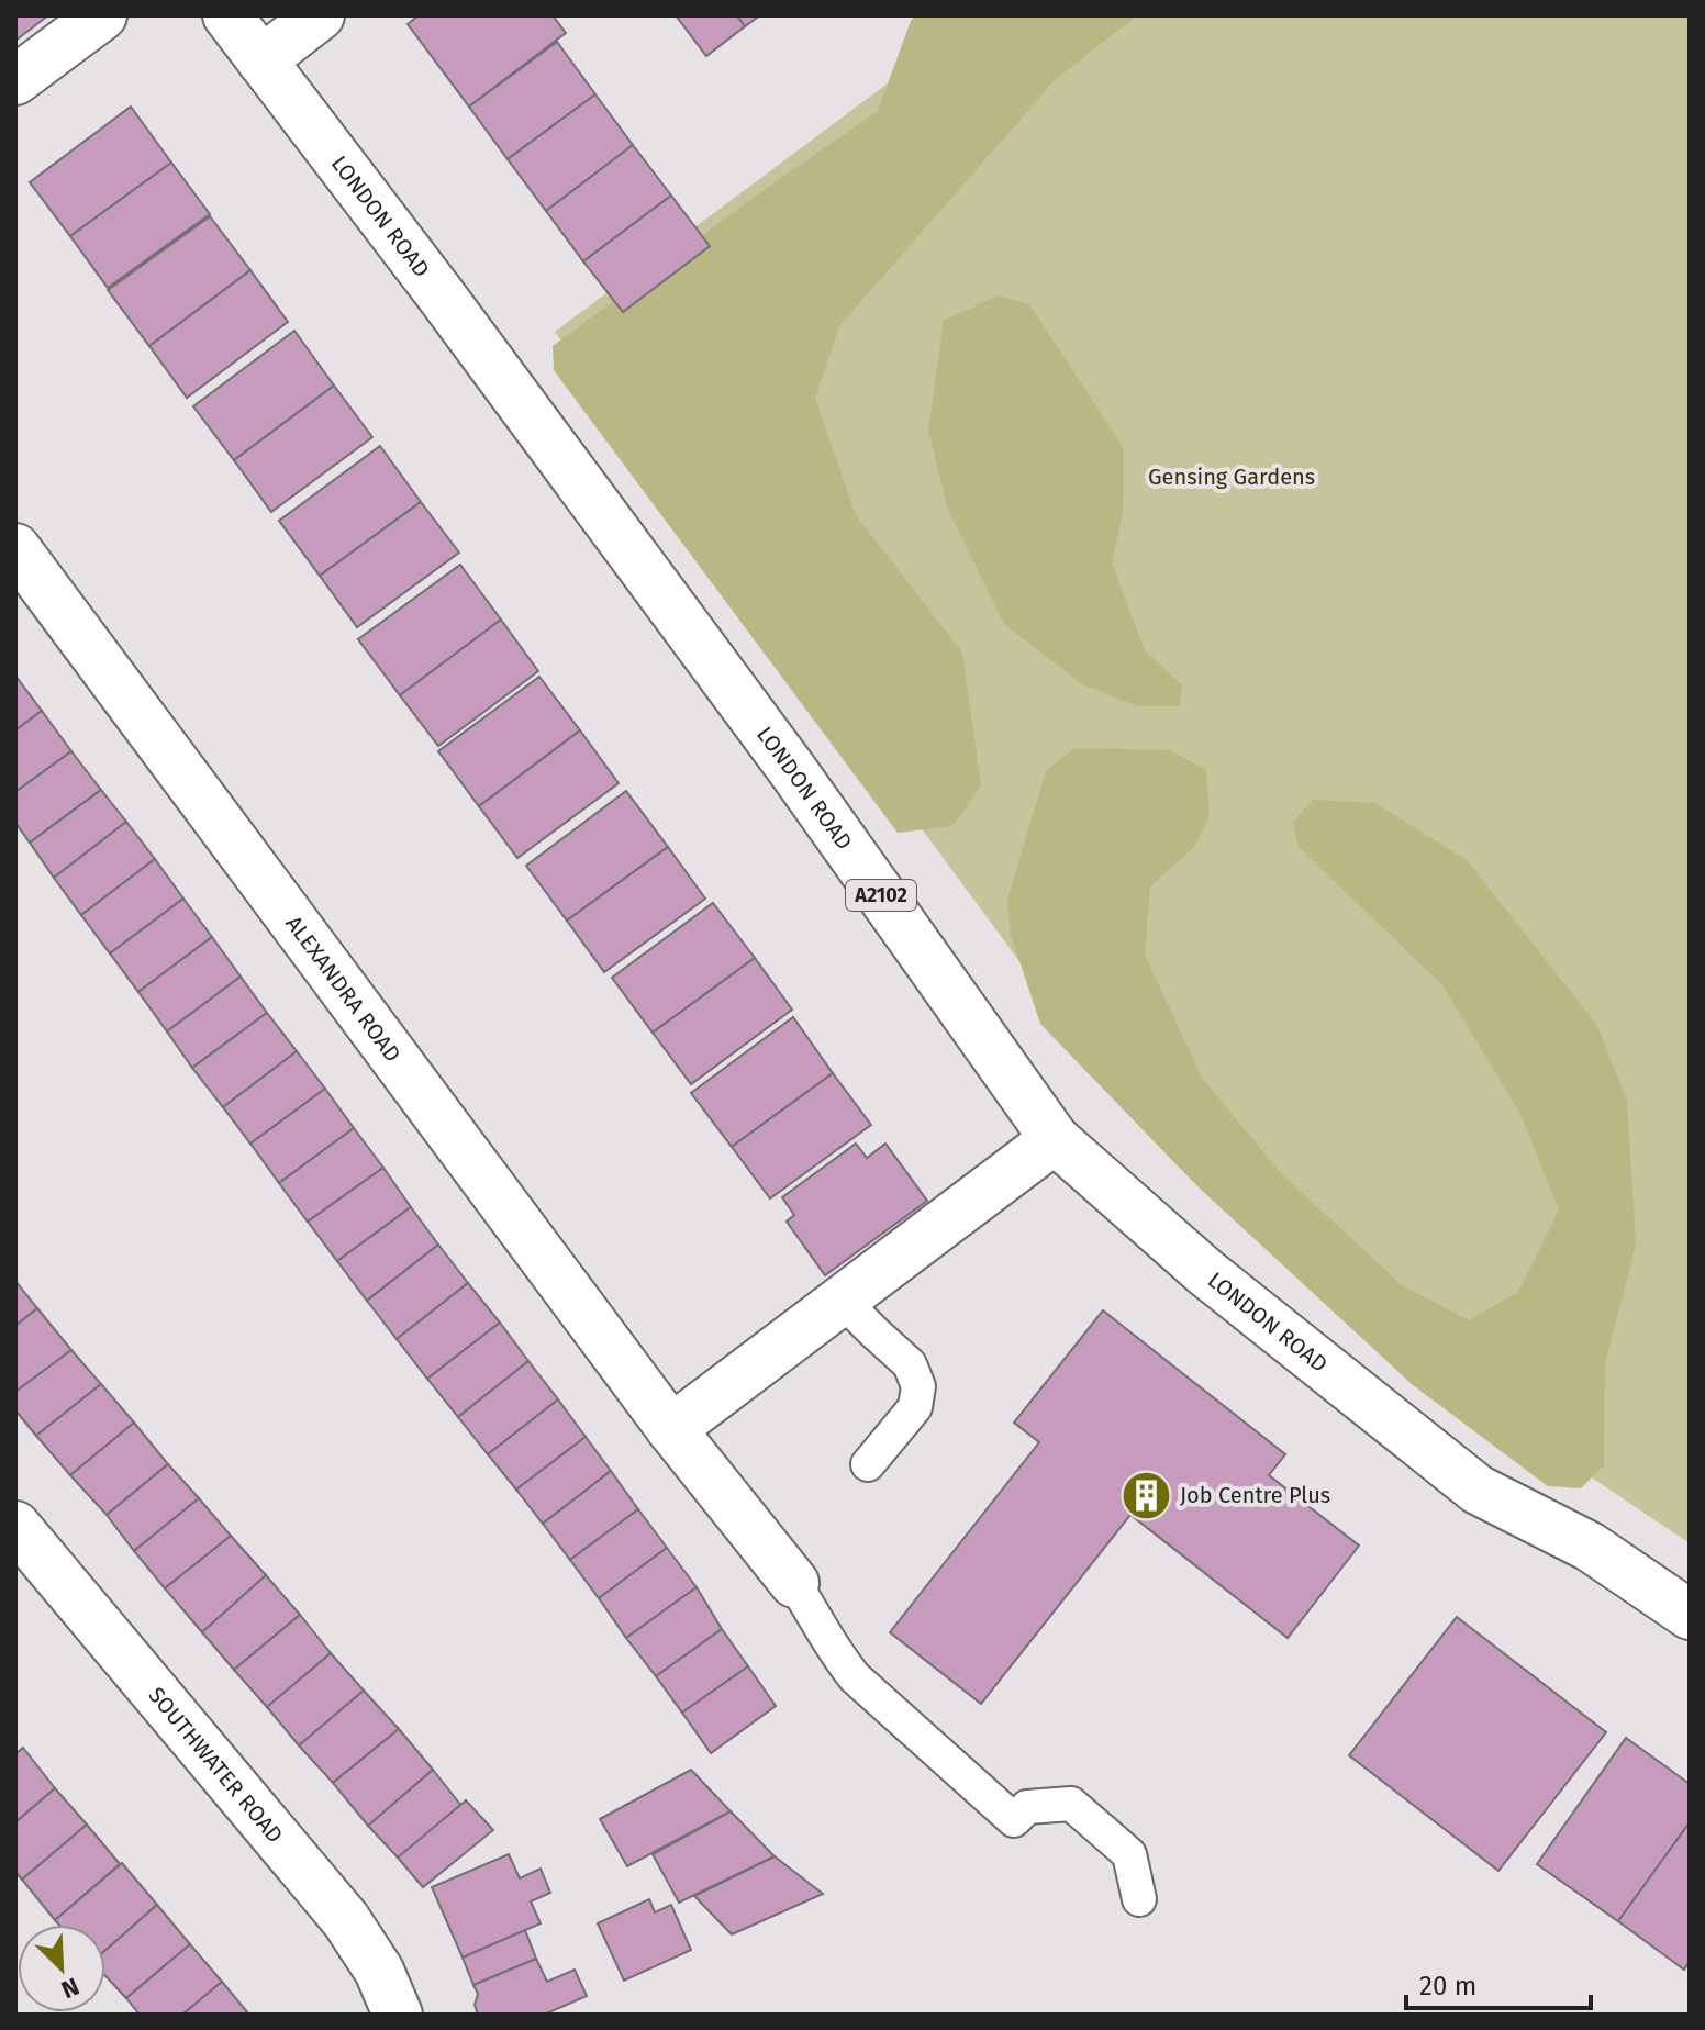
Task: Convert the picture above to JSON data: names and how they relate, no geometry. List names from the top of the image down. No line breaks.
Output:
{"streets":{"street":["LONDON ROAD","A2102","ALEXANDRA ROAD","SOUTHWATER ROAD"]},"parks":["Gensing Gardens"],"places":{"building":["Job Centre Plus"]},"scale_bar":"20 m","north":"bottom right"}
